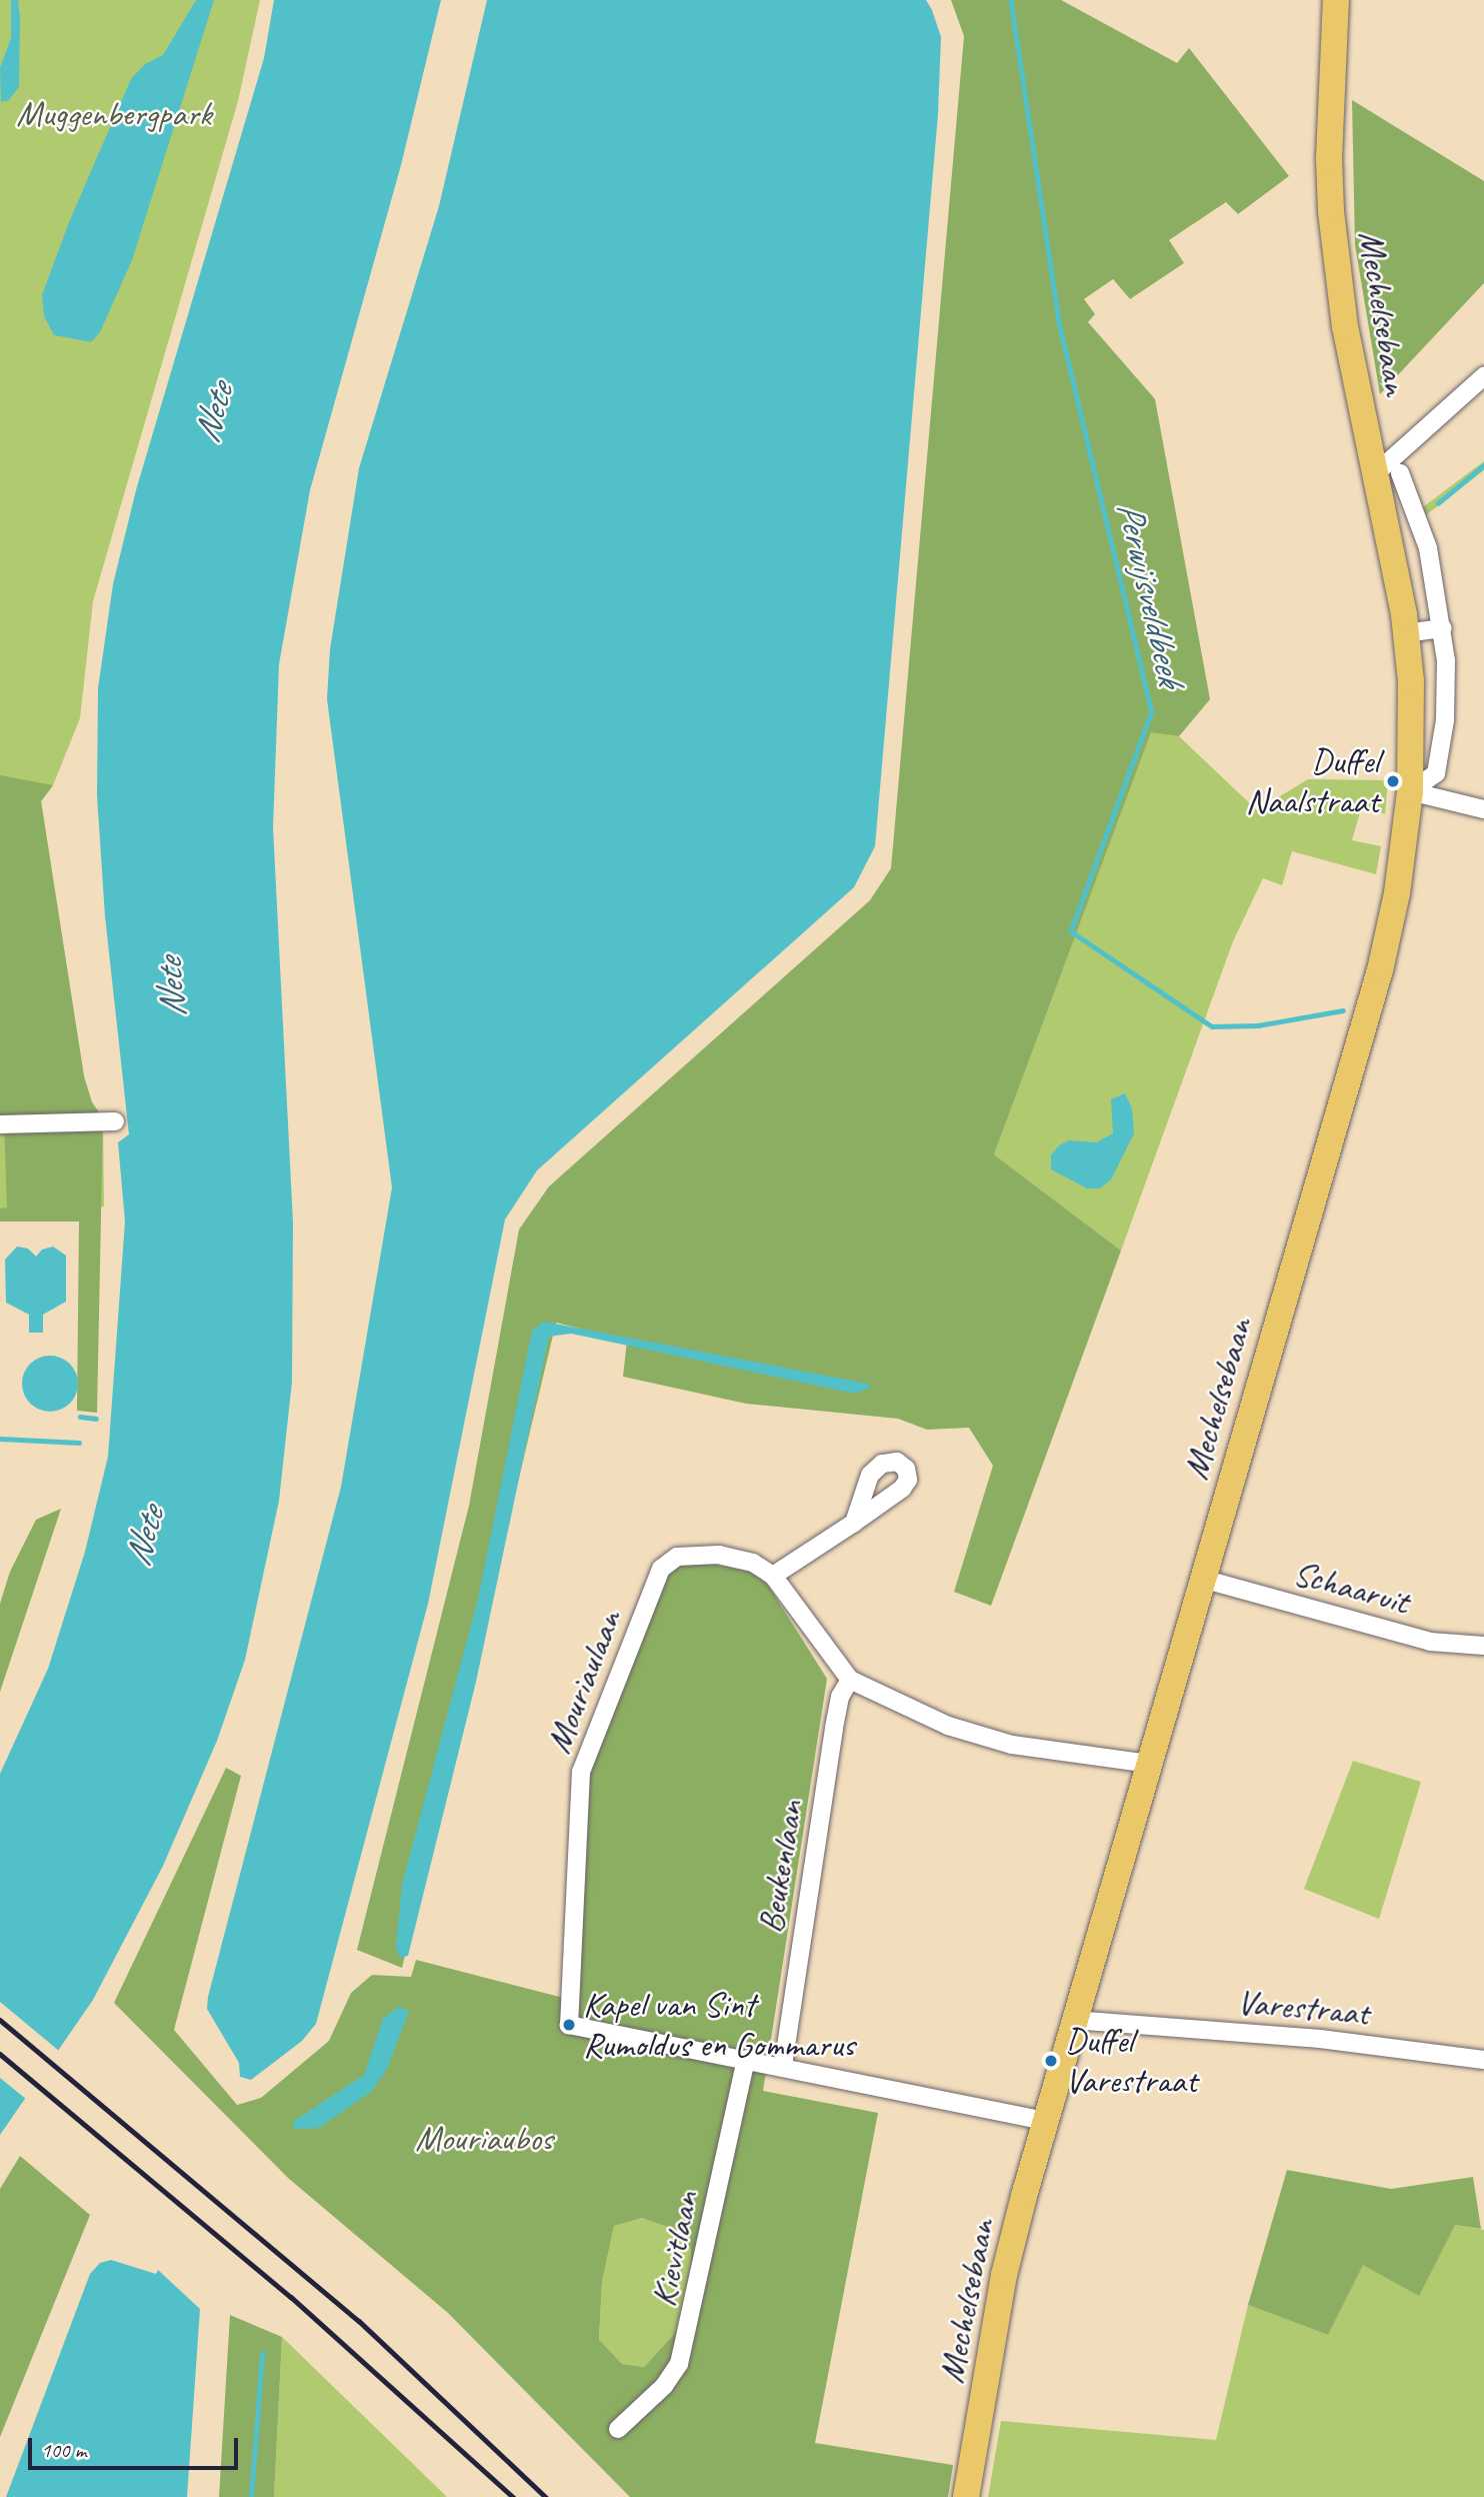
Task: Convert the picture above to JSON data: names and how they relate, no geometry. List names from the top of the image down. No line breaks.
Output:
{"streets":{"main road":["Mechelsebaan"],"street":["Schaaruit","Mouriaulaan","Beukenlaan","Varestraat","Kievitlaan"]},"crossings":[["Mechelsebaan","Schaaruit"],["Mechelsebaan","Mouriaulaan"],["Mechelsebaan","Varestraat"],["Mouriaulaan","Beukenlaan"],["Mouriaulaan","Kievitlaan"]],"water":["Nete","Perwijsveldbeek"],"parks":["Muggenbergpark","Mouriaubos"],"places":["Duffel Naalstraat","Kapel van Sint Rumoldus en Gommarus","Duffel Varestraat"],"scale_bar":"100 m"}
